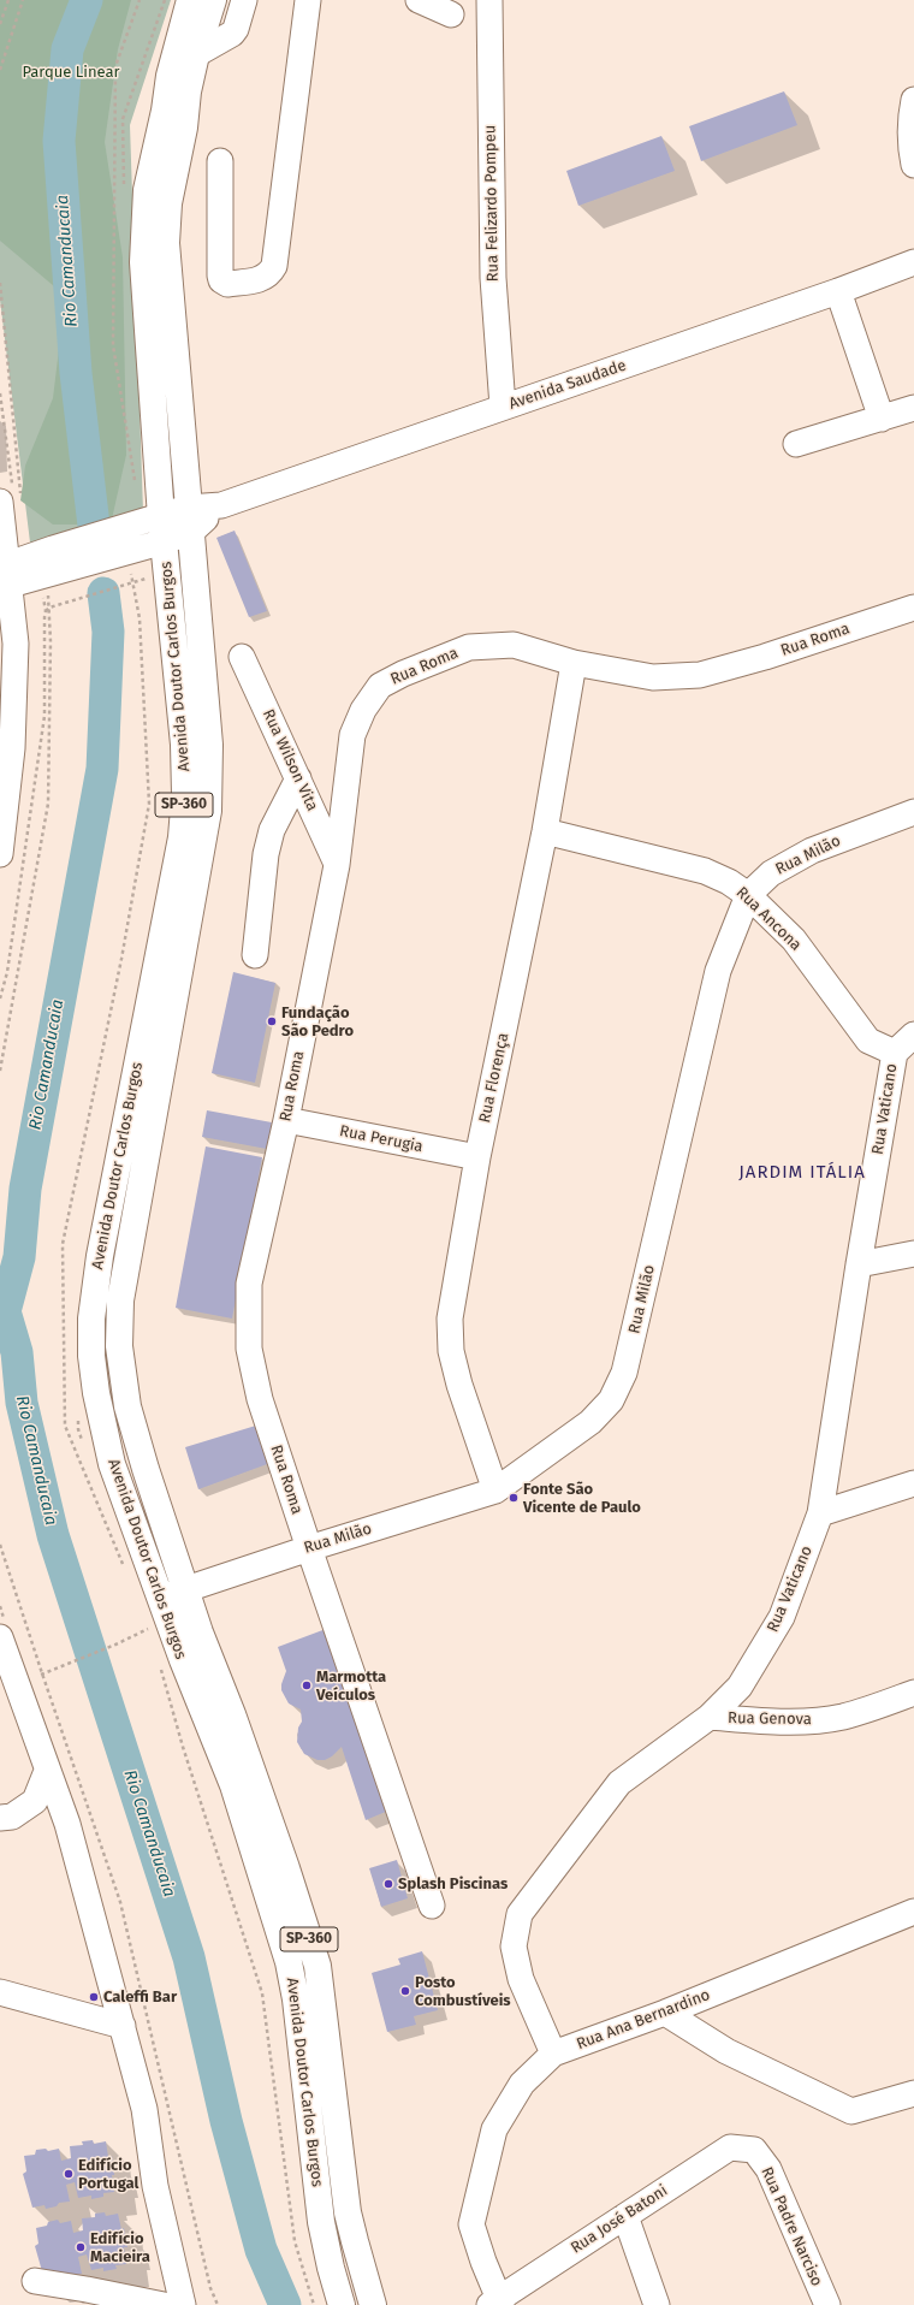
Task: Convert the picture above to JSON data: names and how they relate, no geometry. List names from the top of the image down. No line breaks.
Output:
{"streets":{"main road":["Avenida Doutor Carlos Burgos","SP-360"],"street":["Rua Felizardo Pompeu","Avenida Saudade","Rua Roma","Rua Wilson Vita","Rua Milão","Rua Ancona","Rua Florença","Rua Vaticano","Rua Perugia","Rua Genova","Rua Ana Bernardino","Rua José Batoni","Rua Padre Narciso"]},"crossings":[["Rua Felizardo Pompeu","Avenida Saudade"],["Avenida Saudade","Avenida Doutor Carlos Burgos"],["Rua Roma","Rua Wilson Vita"],["Rua Roma","Rua Milão"],["Rua Roma","Rua Florença"],["Rua Roma","Rua Perugia"],["Avenida Doutor Carlos Burgos","Rua Milão"],["Rua Milão","Rua Ancona"],["Rua Milão","Rua Florença"],["Rua Ancona","Rua Florença"],["Rua Ancona","Rua Vaticano"],["Rua Florença","Rua Perugia"],["Rua Vaticano","Rua Genova"],["Rua Vaticano","Rua Ana Bernardino"],["Rua Ana Bernardino","Rua José Batoni"],["Rua José Batoni","Rua Padre Narciso"]],"districts":["JARDIM ITÁLIA"],"water":["Rio Camanducaia"],"parks":["Parque Linear"],"places":["Fundação São Pedro","Fonte São Vicente de Paulo","Marmotta Veículos","Splash Piscinas","Posto Combustíveis","Caleffi Bar","Edifício Portugal","Edifício Macieira"]}
